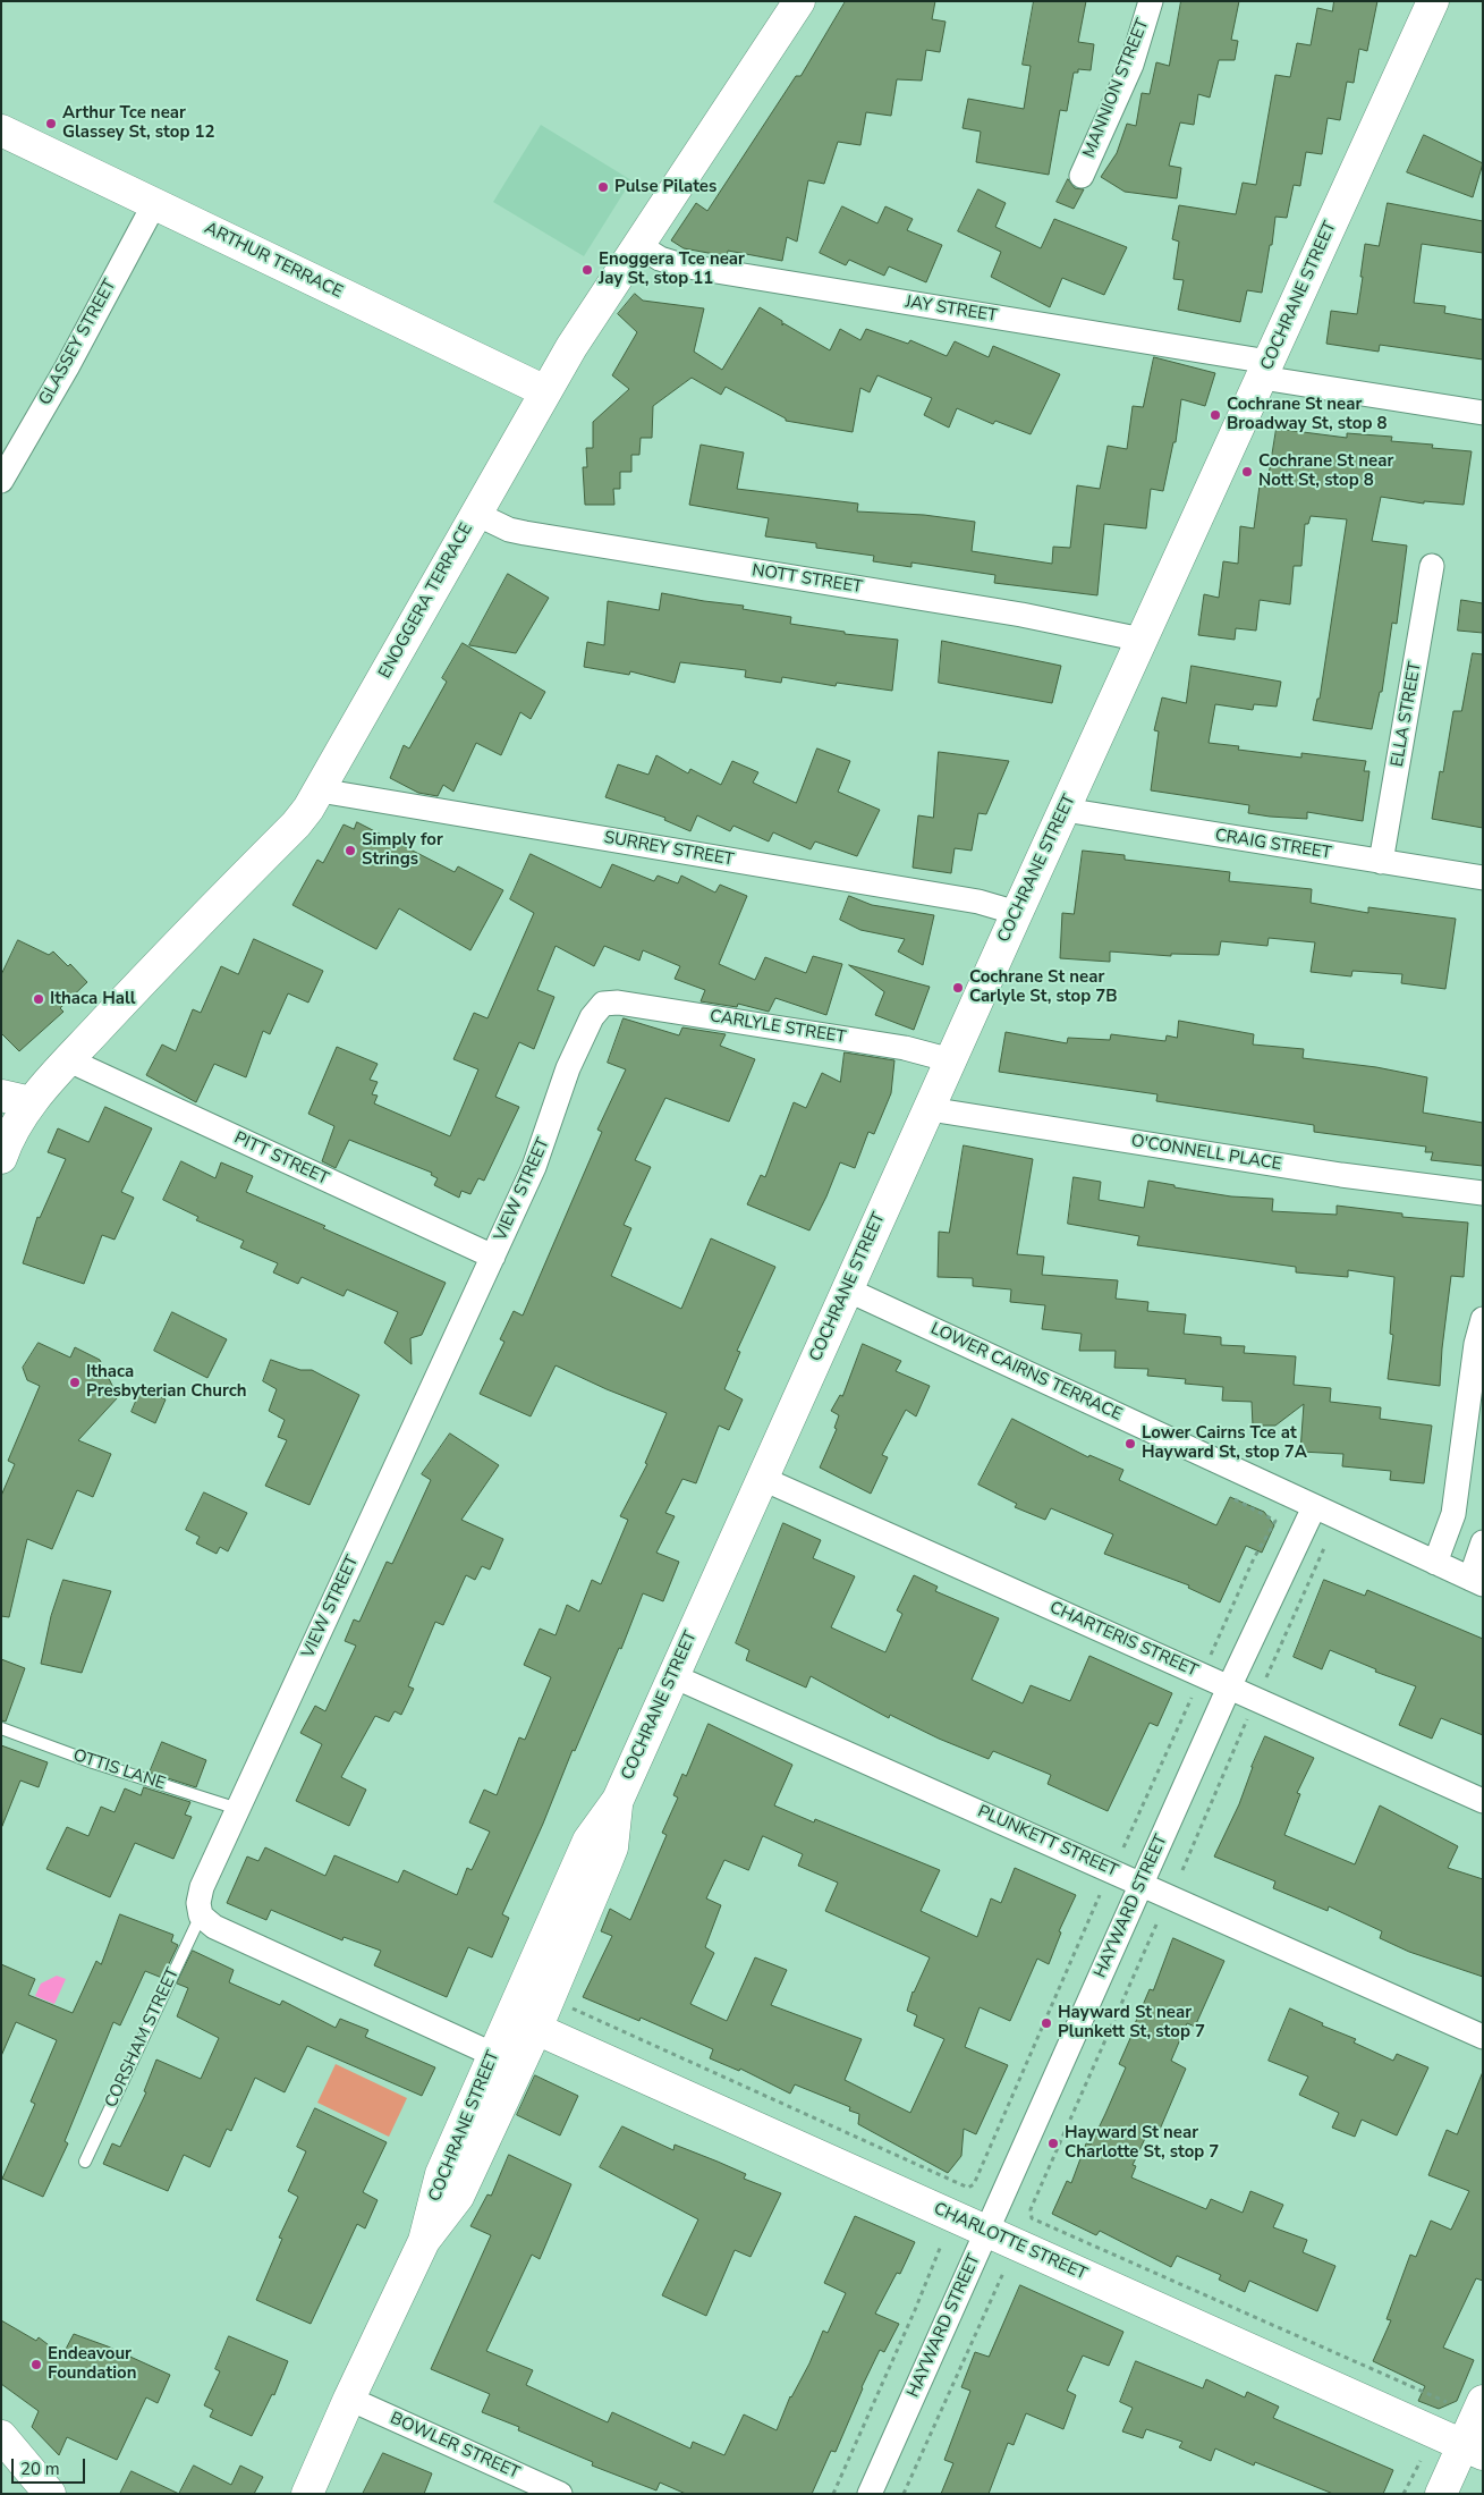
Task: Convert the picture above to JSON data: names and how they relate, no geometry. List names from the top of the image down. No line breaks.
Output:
{"streets":{"street":["MANNION STREET","ARTHUR TERRACE","COCHRANE STREET","JAY STREET","GLASSEY STREET","NOTT STREET","ENOGGERA TERRACE","ELLA STREET","CRAIG STREET","SURREY STREET","CARLYLE STREET","O'CONNELL PLACE","PITT STREET","VIEW STREET","LOWER CAIRNS TERRACE","CHARTERIS STREET","PLUNKETT STREET","HAYWARD STREET","CHARLOTTE STREET","BOWLER STREET"],"lane":["OTTIS LANE","CORSHAM STREET"]},"crossings":[["ARTHUR TERRACE","GLASSEY STREET"],["ARTHUR TERRACE","ENOGGERA TERRACE"],["COCHRANE STREET","JAY STREET"],["COCHRANE STREET","NOTT STREET"],["COCHRANE STREET","CRAIG STREET"],["COCHRANE STREET","SURREY STREET"],["COCHRANE STREET","CARLYLE STREET"],["COCHRANE STREET","O'CONNELL PLACE"],["COCHRANE STREET","LOWER CAIRNS TERRACE"],["COCHRANE STREET","CHARTERIS STREET"],["COCHRANE STREET","PLUNKETT STREET"],["COCHRANE STREET","CHARLOTTE STREET"],["COCHRANE STREET","BOWLER STREET"],["JAY STREET","ENOGGERA TERRACE"],["NOTT STREET","ENOGGERA TERRACE"],["ENOGGERA TERRACE","SURREY STREET"],["ENOGGERA TERRACE","PITT STREET"],["ELLA STREET","CRAIG STREET"],["CARLYLE STREET","VIEW STREET"],["PITT STREET","VIEW STREET"],["VIEW STREET","OTTIS LANE"],["VIEW STREET","CORSHAM STREET"],["LOWER CAIRNS TERRACE","HAYWARD STREET"],["CHARTERIS STREET","HAYWARD STREET"],["PLUNKETT STREET","HAYWARD STREET"],["HAYWARD STREET","CHARLOTTE STREET"]],"places":["Arthur Tce near Glassey St, stop 12","Pulse Pilates","Enoggera Tce near Jay St, stop 11","Cochrane St near Broadway St, stop 8","Cochrane St near Nott St, stop 8","Simply for Strings","Cochrane St near Carlyle St, stop 7B","Ithaca Hall","Ithaca Presbyterian Church","Lower Cairns Tce at Hayward St, stop 7A","Hayward St near Plunkett St, stop 7","Hayward St near Charlotte St, stop 7","Endeavour Foundation"],"scale_bar":"20 m"}
